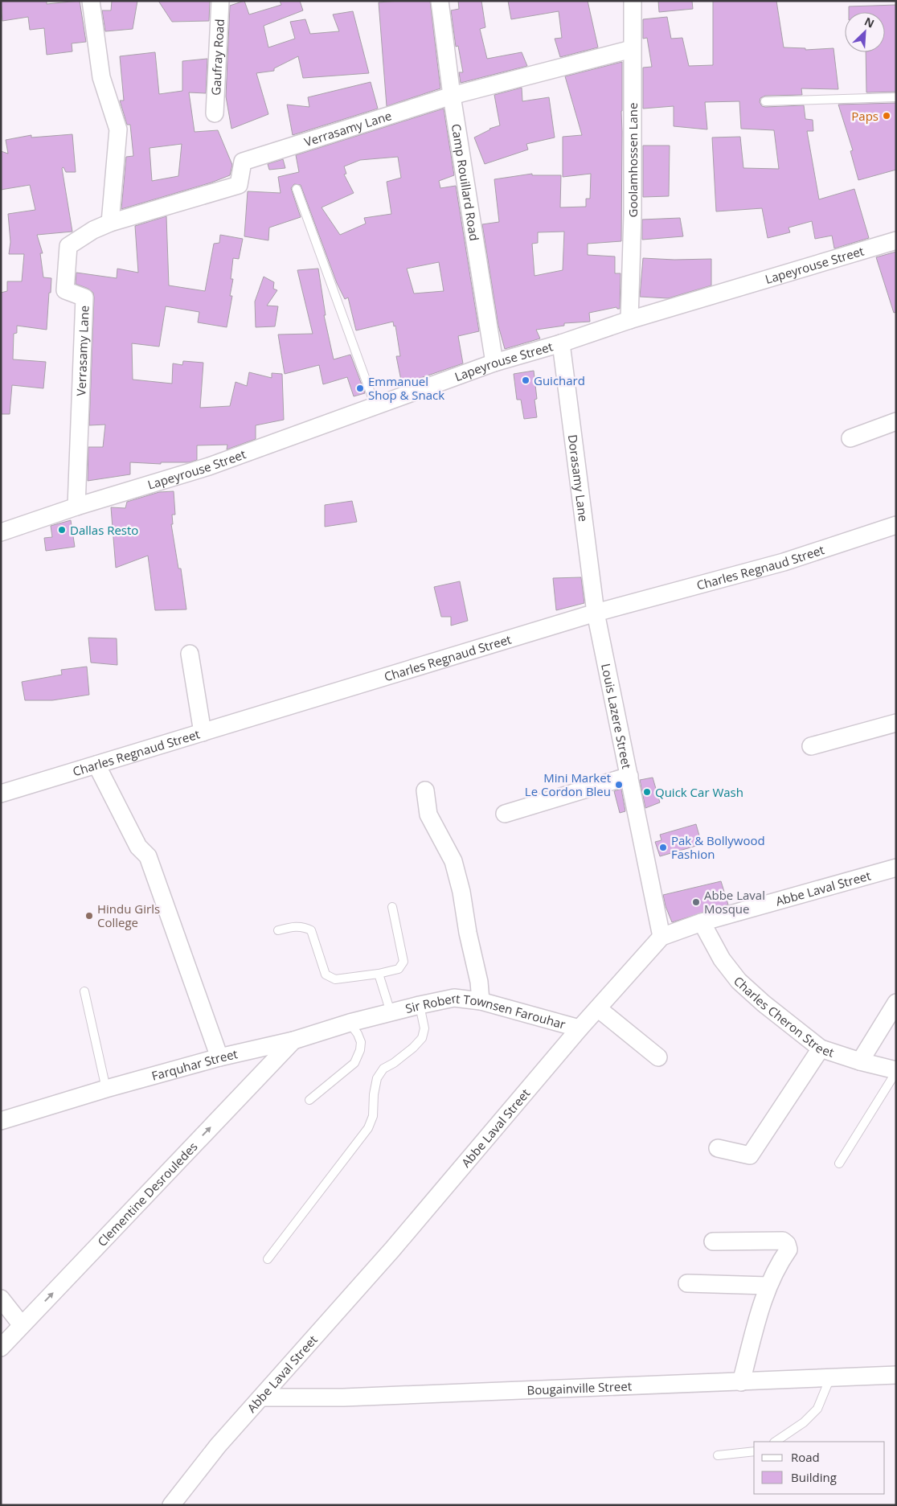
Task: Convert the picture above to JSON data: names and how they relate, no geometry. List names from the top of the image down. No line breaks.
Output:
{"streets":{"street":["Gaufray Road","Verrasamy Lane","Goolamhossen Lane","Camp Rouillard Road","Lapeyrouse Street","Dorasamy Lane","Charles Regnaud Street","Louis Lazere Street","Abbe Laval Street","Charles Cheron Street","Sir Robert Townsen Farouhar","Farquhar Street","Clementine Desrouledes","Bougainville Street"]},"crossings":[["Verrasamy Lane","Goolamhossen Lane"],["Verrasamy Lane","Camp Rouillard Road"],["Verrasamy Lane","Lapeyrouse Street"],["Goolamhossen Lane","Lapeyrouse Street"],["Camp Rouillard Road","Lapeyrouse Street"],["Lapeyrouse Street","Dorasamy Lane"],["Dorasamy Lane","Charles Regnaud Street"],["Dorasamy Lane","Louis Lazere Street"],["Charles Regnaud Street","Louis Lazere Street"],["Louis Lazere Street","Abbe Laval Street"],["Abbe Laval Street","Charles Cheron Street"],["Abbe Laval Street","Sir Robert Townsen Farouhar"],["Abbe Laval Street","Bougainville Street"],["Sir Robert Townsen Farouhar","Farquhar Street"],["Farquhar Street","Clementine Desrouledes"]],"one_way":["Clementine Desrouledes"],"places":["Paps","Guichard","Emmanuel Shop & Snack","Dallas Resto","Mini Market Le Cordon Bleu","Quick Car Wash","Pak & Bollywood Fashion","Abbe Laval Mosque","Hindu Girls College"],"legend":["Road","Building"],"north":"top right"}
